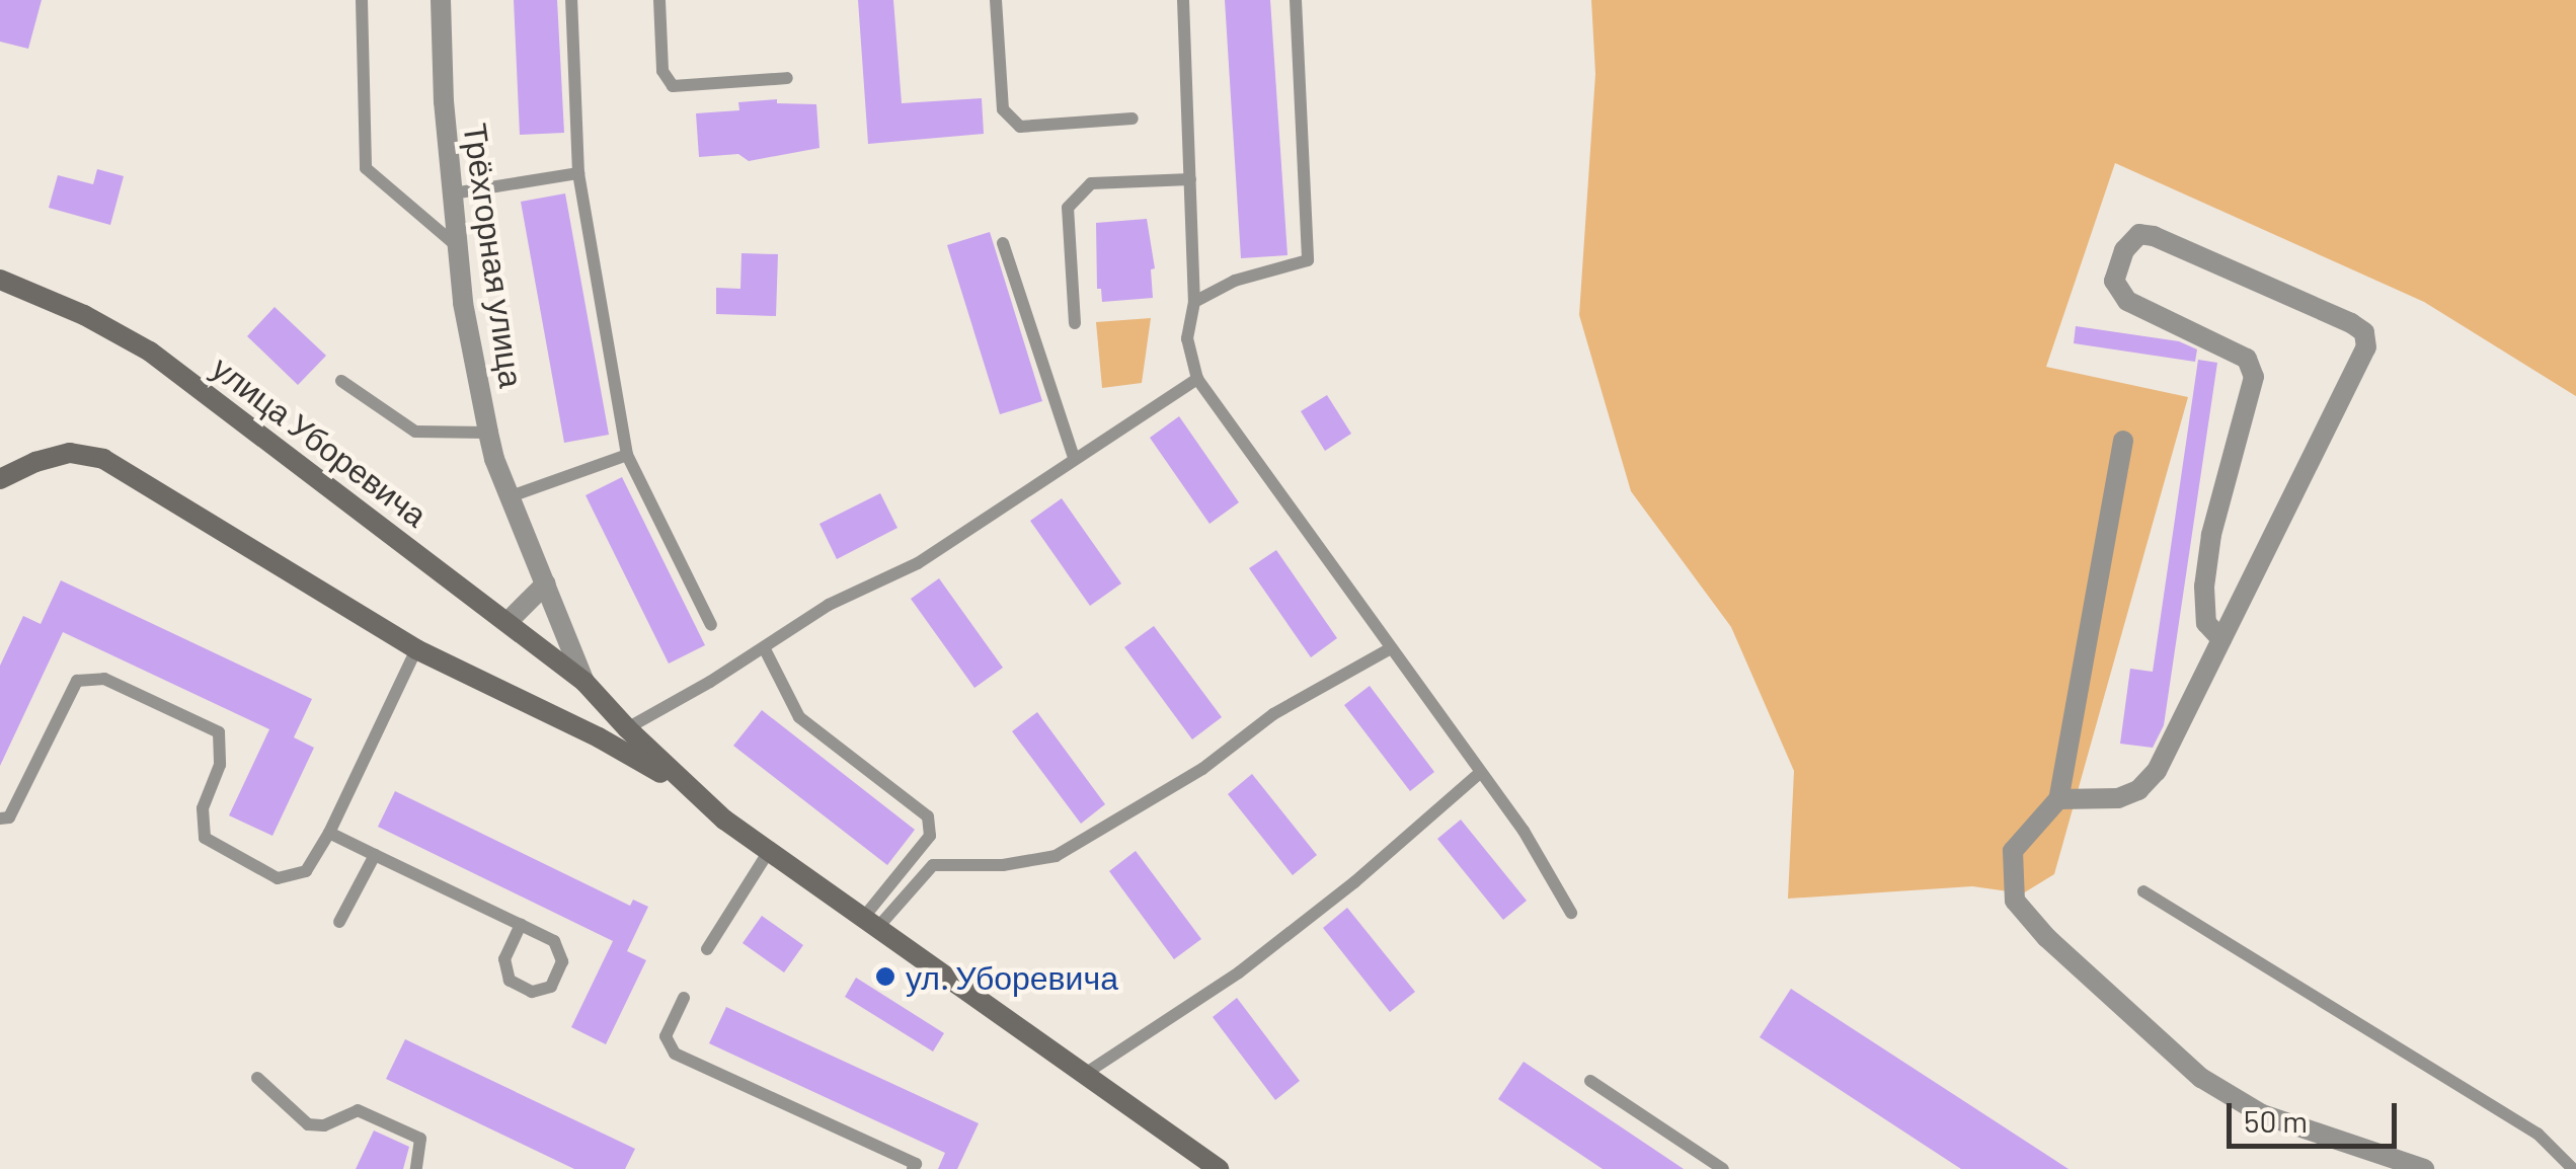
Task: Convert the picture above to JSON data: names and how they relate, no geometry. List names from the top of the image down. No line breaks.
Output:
{"streets":{"main road":["улица Уборевича"],"street":["Трёхгорная улица"]},"crossings":[["Трёхгорная улица","улица Уборевича"]],"places":["ул. Уборевича"],"scale_bar":"50 m"}
